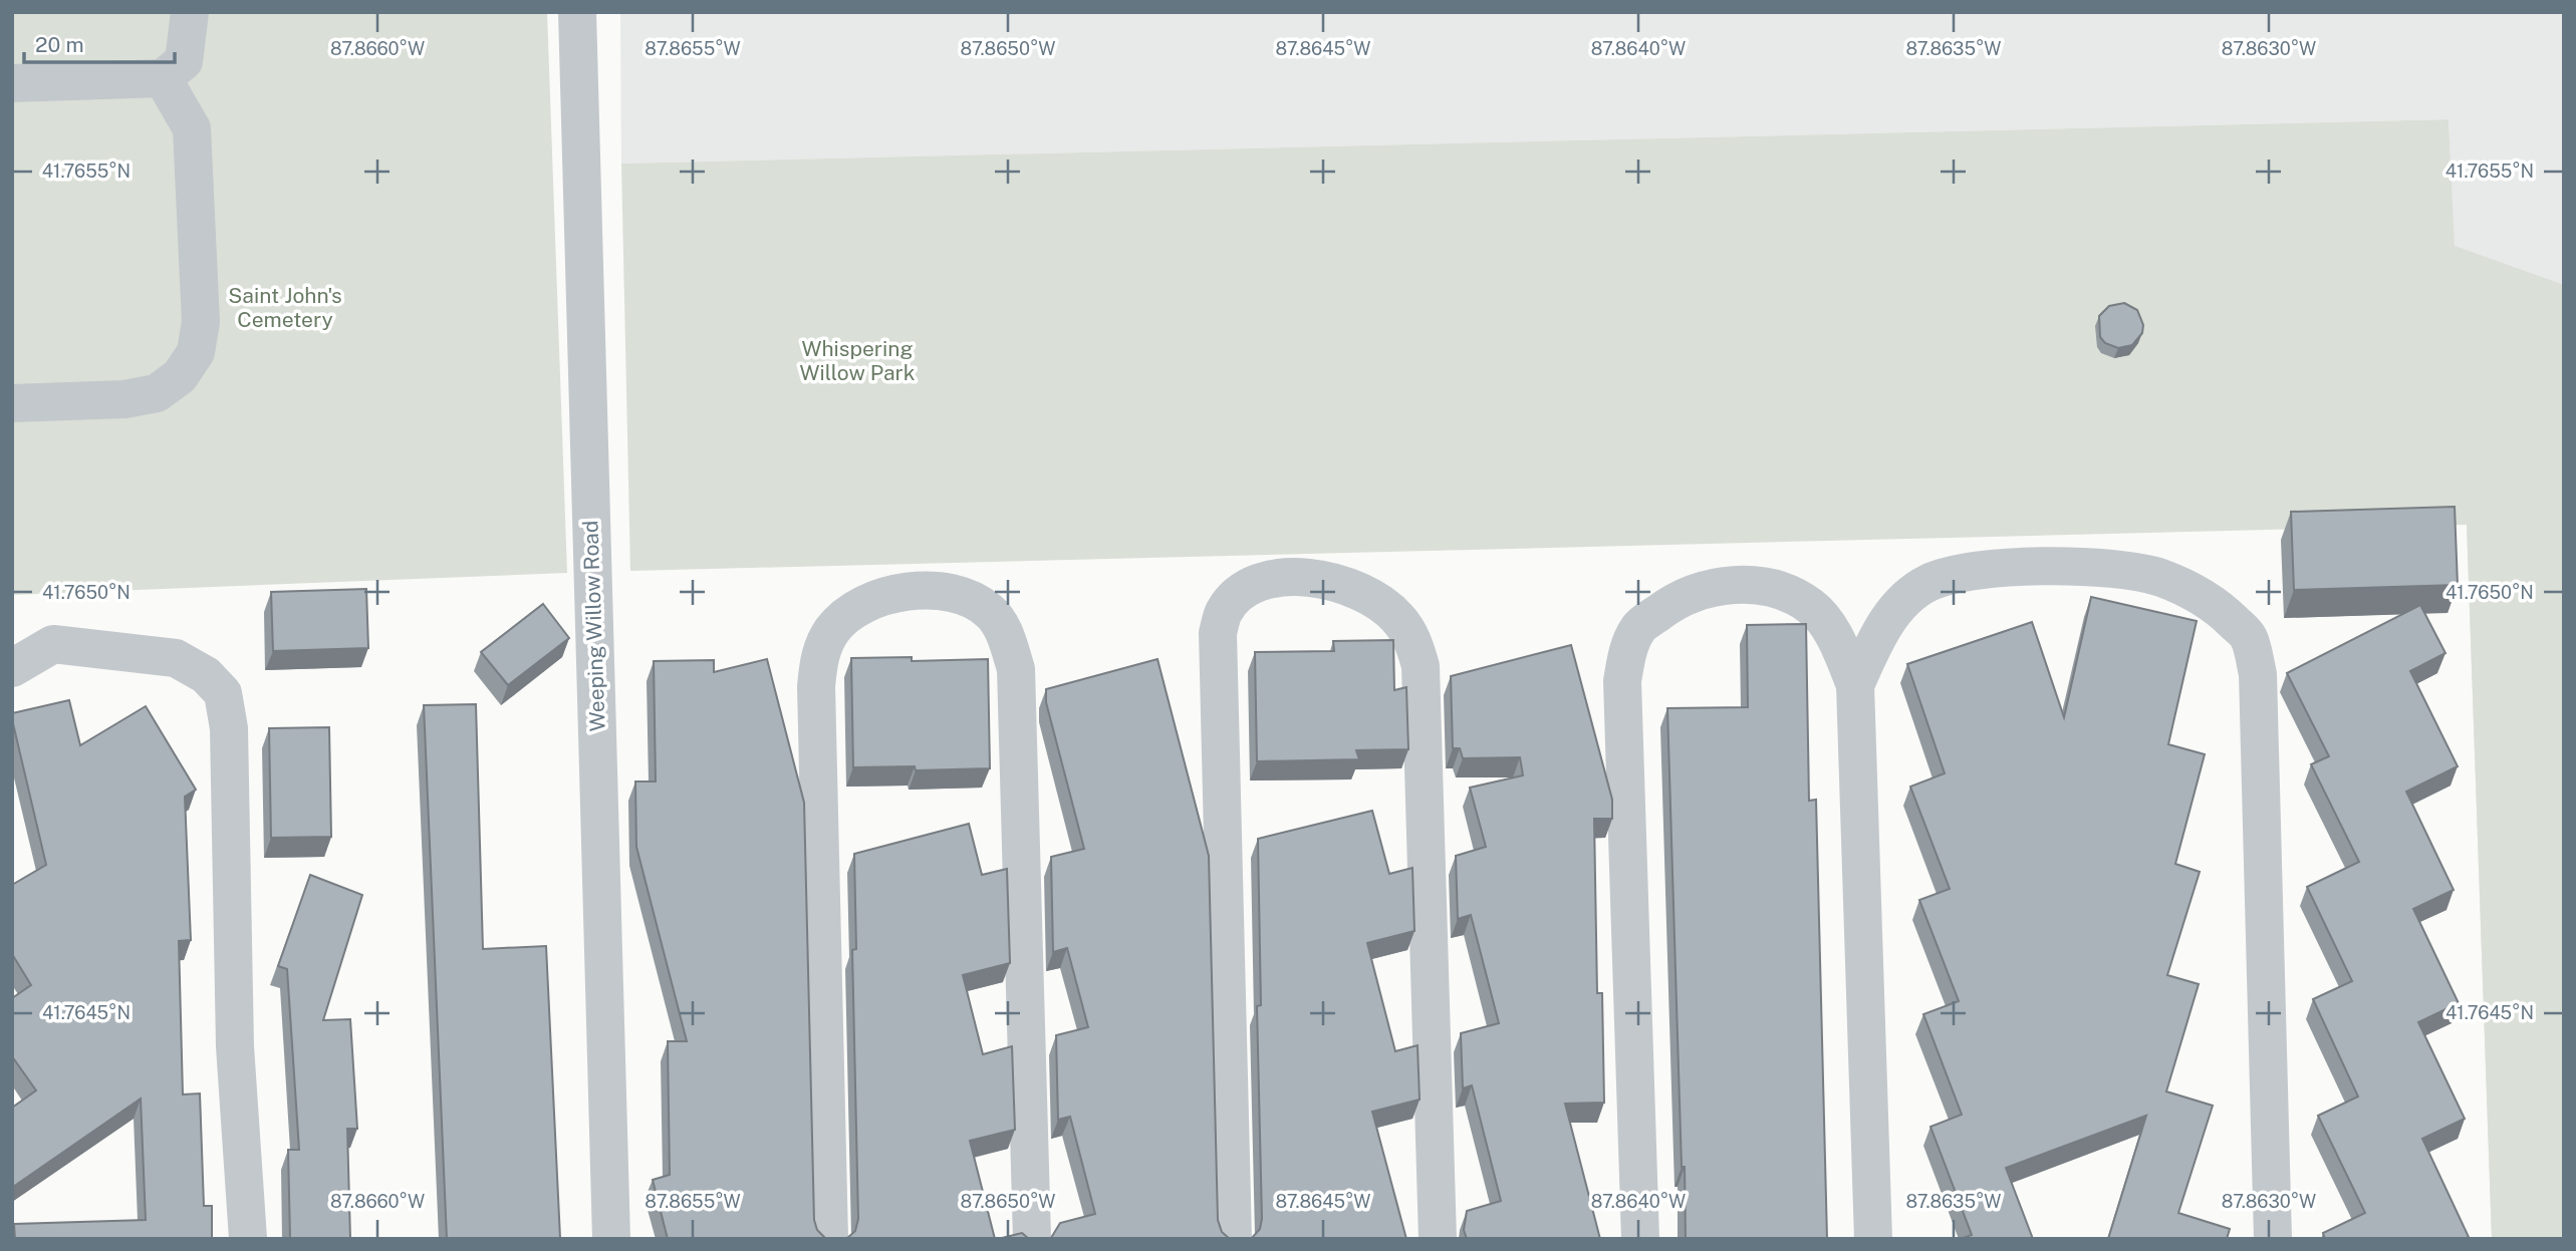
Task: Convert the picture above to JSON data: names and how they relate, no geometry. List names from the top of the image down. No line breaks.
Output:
{"streets":{"street":["Weeping Willow Road"]},"parks":["Saint John's Cemetery","Whispering Willow Park"],"scale_bar":"20 m","coordinates":["87.8660°W","87.8655°W","87.8650°W","87.8645°W","87.8640°W","87.8635°W","87.8630°W","41.7655°N","41.7650°N","41.7645°N"]}
